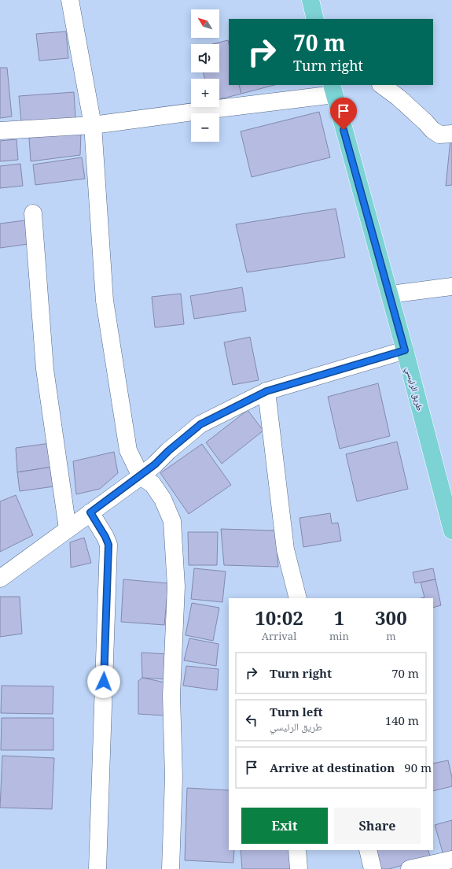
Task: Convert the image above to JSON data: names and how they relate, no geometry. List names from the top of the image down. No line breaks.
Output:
{"streets":{"main road":["طريق الرئيسي"]},"north":"top left","page":{"map_buttons":["+","−"],"turn":["70 m","Turn right"],"eta":["10:02","Arrival","1","min","300","m"],"list":[{"name":"Turn right","value":"70 m"},{"name":"Turn left","note":"طريق الرئيسي","value":"140 m"},{"name":"Arrive at destination","value":"90 m"}],"buttons":["Exit","Share"]}}
